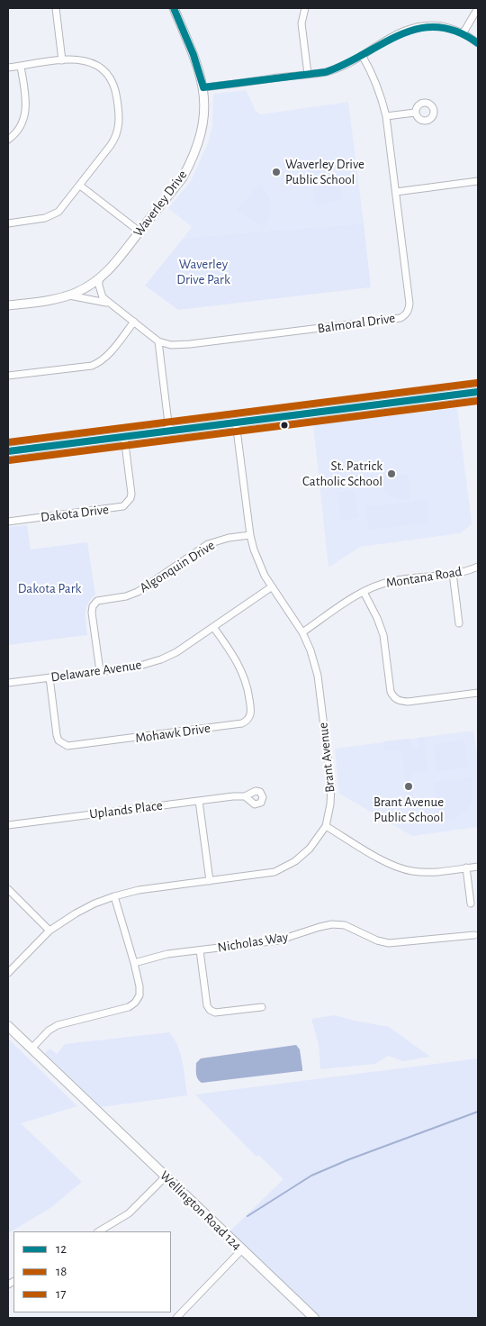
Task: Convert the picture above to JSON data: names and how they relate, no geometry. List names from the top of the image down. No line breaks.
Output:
{"streets":{"main road":["Wellington Road 124"],"street":["Waverley Drive","Balmoral Drive","Dakota Drive","Algonquin Drive","Montana Road","Delaware Avenue","Mohawk Drive","Brant Avenue","Uplands Place","Nicholas Way"]},"crossings":[["Waverley Drive","Balmoral Drive"],["Algonquin Drive","Delaware Avenue"],["Algonquin Drive","Brant Avenue"],["Montana Road","Brant Avenue"],["Delaware Avenue","Mohawk Drive"],["Delaware Avenue","Brant Avenue"]],"parks":["Waverley Drive Park","Dakota Park"],"places":["Waverley Drive Public School","St. Patrick Catholic School","Brant Avenue Public School"],"lines":["transit line 12","transit line 17","transit line 18"],"legend":["12","18","17"]}
